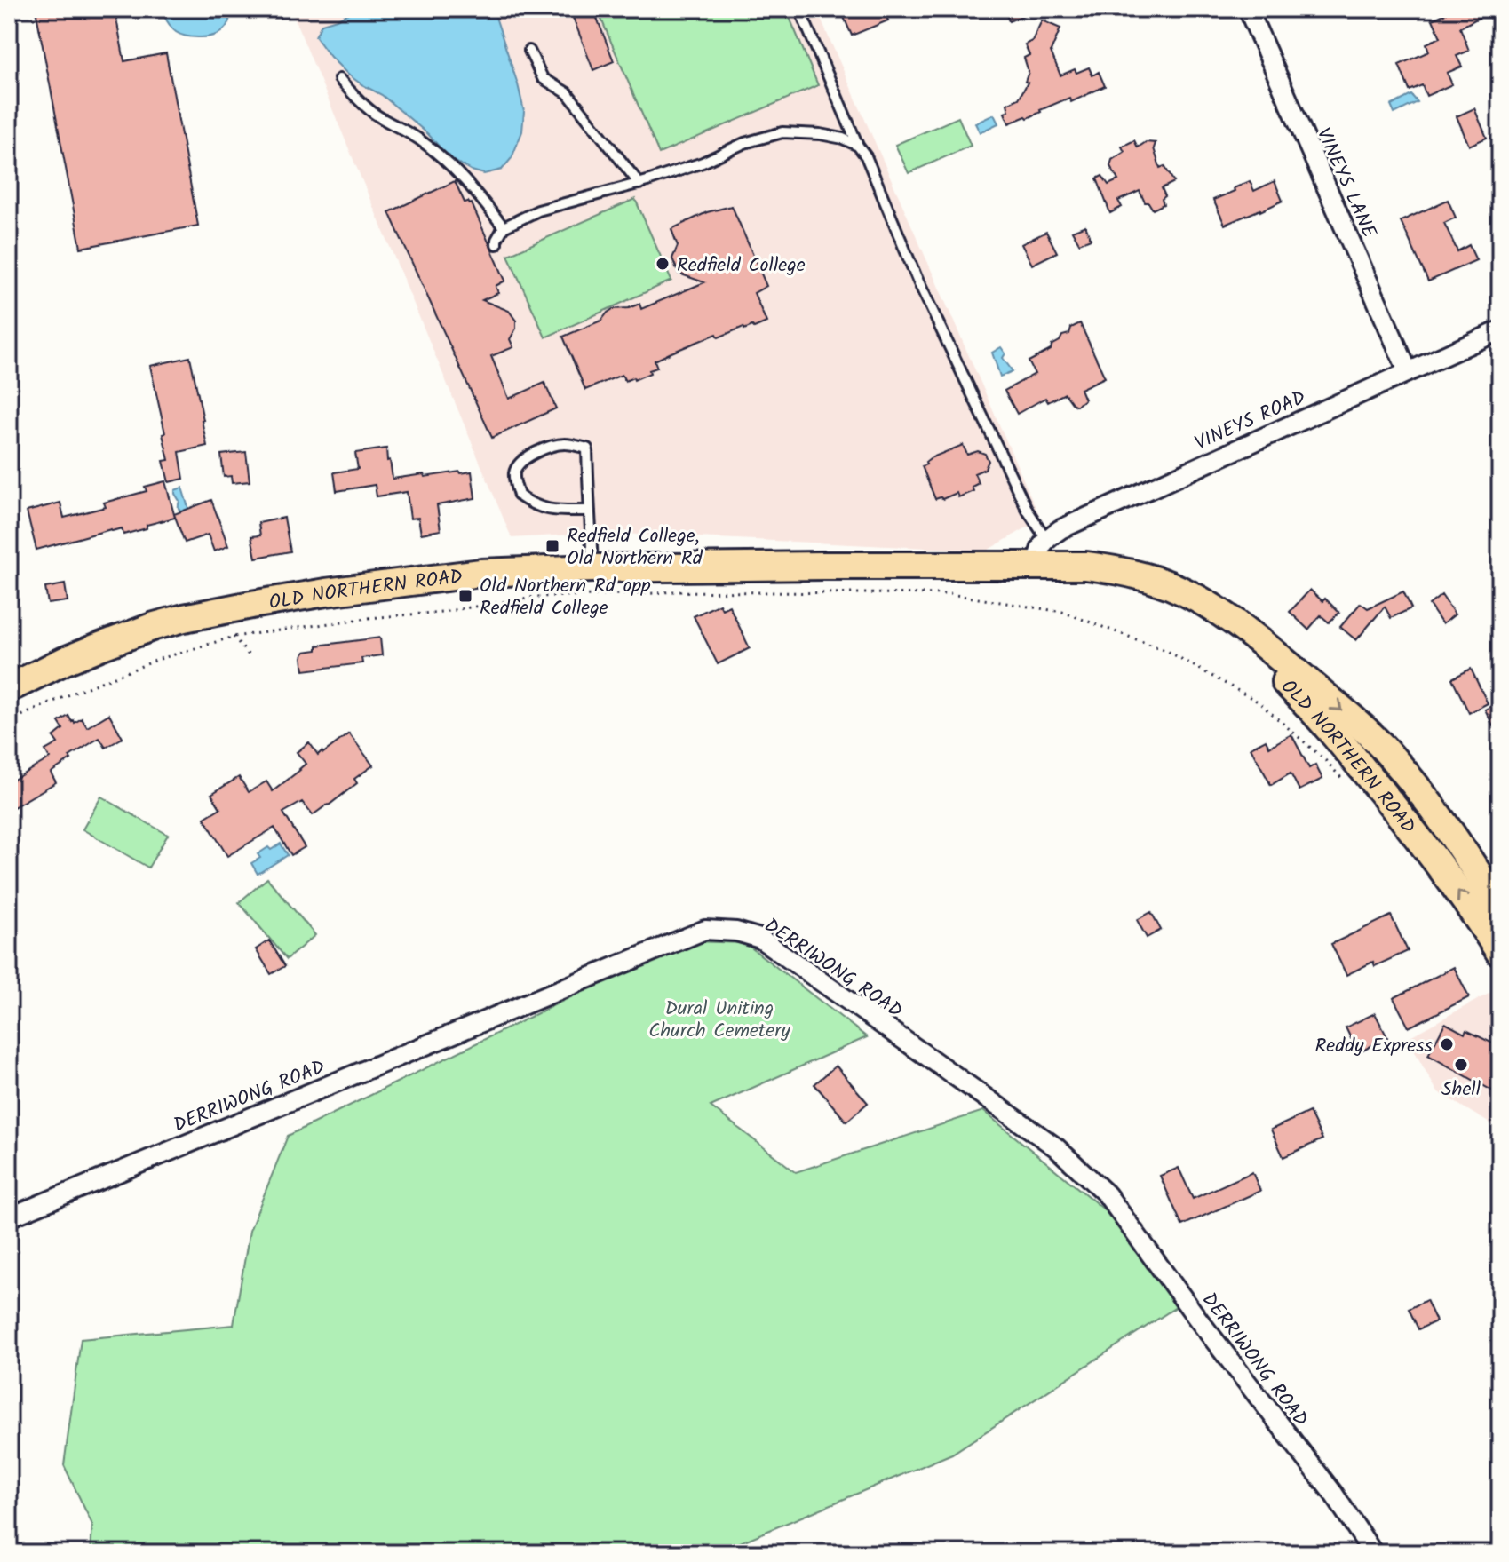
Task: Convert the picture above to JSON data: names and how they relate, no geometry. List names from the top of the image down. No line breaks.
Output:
{"streets":{"main road":["OLD NORTHERN ROAD"],"street":["VINEYS LANE","VINEYS ROAD","DERRIWONG ROAD"]},"crossings":[["VINEYS LANE","VINEYS ROAD"]],"parks":["Dural Uniting Church Cemetery"],"places":{"other":["Redfield College","Reddy Express","Shell"],"transit":["Redfield College, Old Northern Rd","Old Northern Rd opp Redfield College"]}}
